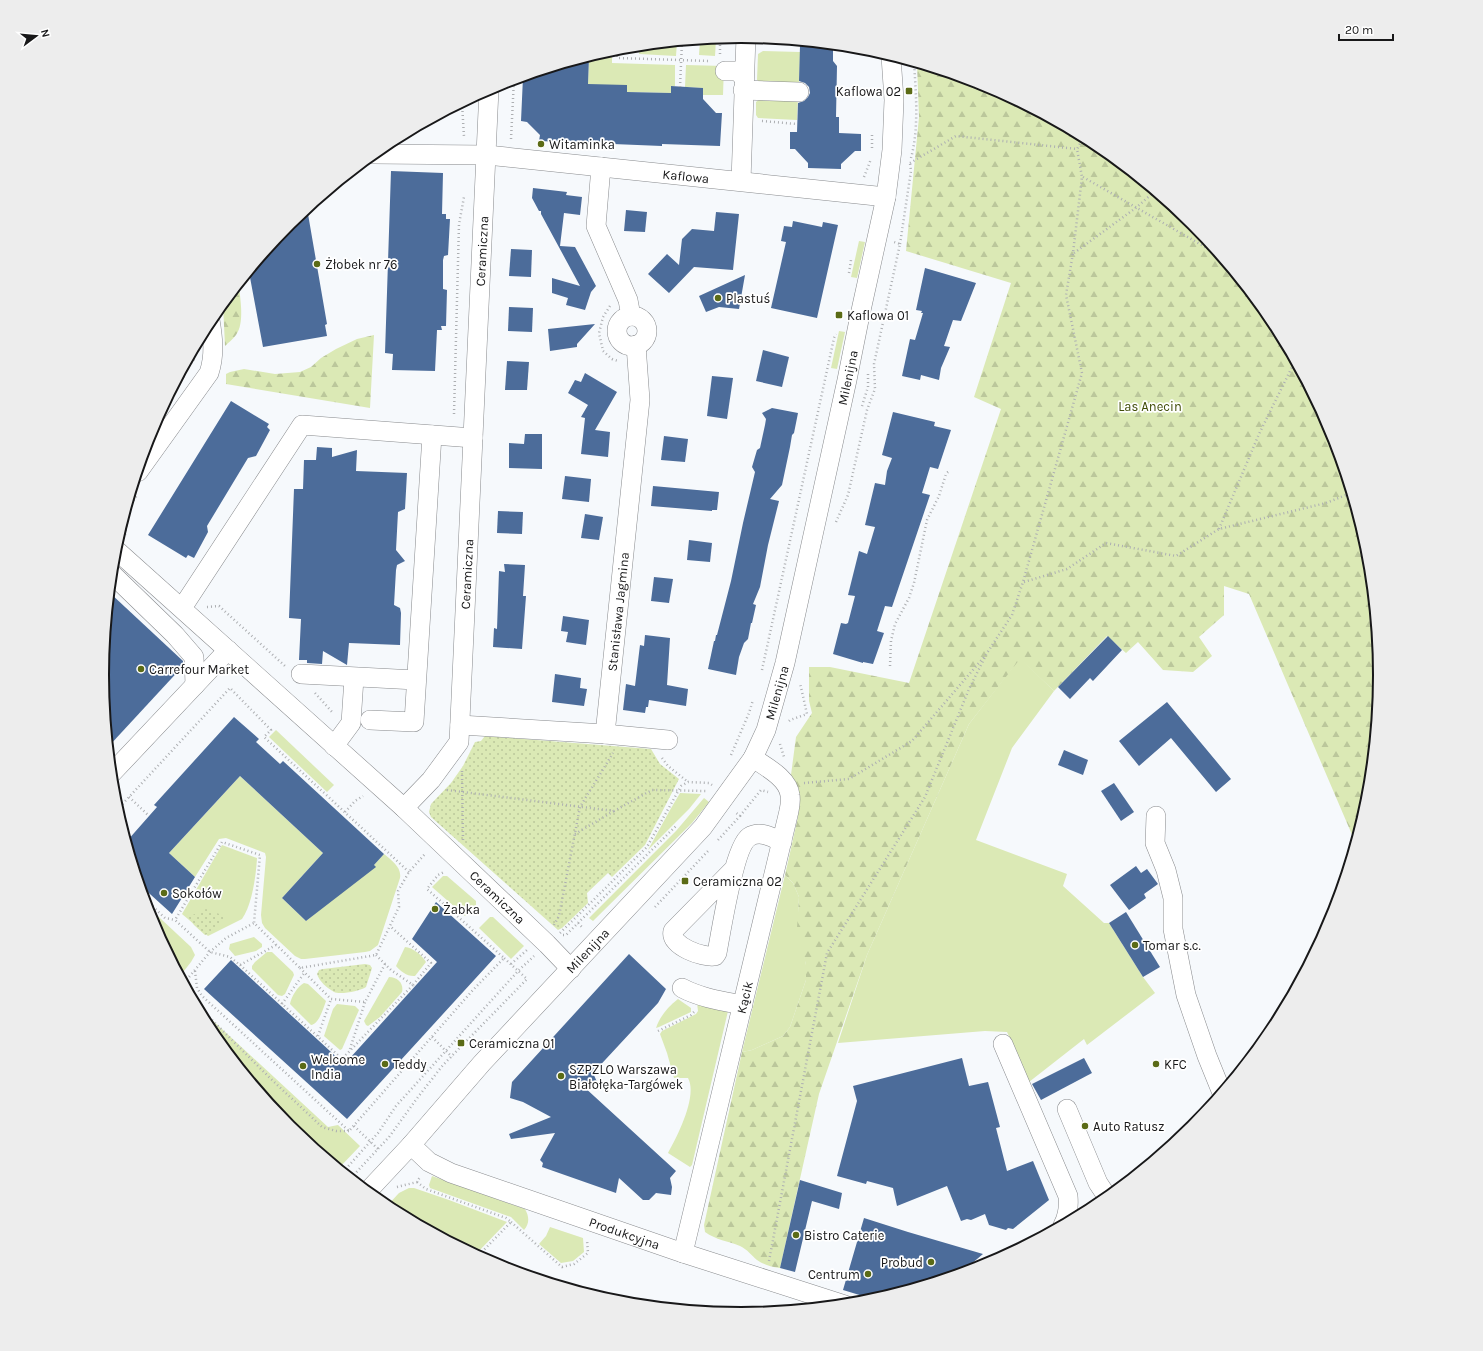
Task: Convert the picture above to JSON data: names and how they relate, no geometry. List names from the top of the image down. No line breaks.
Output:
{"streets":{"street":["Kaflowa","Ceramiczna","Milenijna","Stanisława Jagmina","Kącik","Produkcyjna"]},"crossings":[["Kaflowa","Ceramiczna"],["Kaflowa","Milenijna"],["Kaflowa","Stanisława Jagmina"],["Ceramiczna","Milenijna"],["Milenijna","Produkcyjna"],["Kącik","Produkcyjna"]],"parks":["Las Anecin"],"places":{"transit":["Kaflowa 02","Kaflowa 01","Ceramiczna 02","Ceramiczna 01"],"other":["Witaminka","Żłobek nr 76","Plastuś","Carrefour Market","Sokołów","Żabka","Tomar s.c.","Teddy","KFC","Welcome India","SZPZLO Warszawa Białołęka-Targówek","Auto Ratusz","Bistro Caterie","Probud","Centrum"]},"scale_bar":"20 m","north":"right"}
